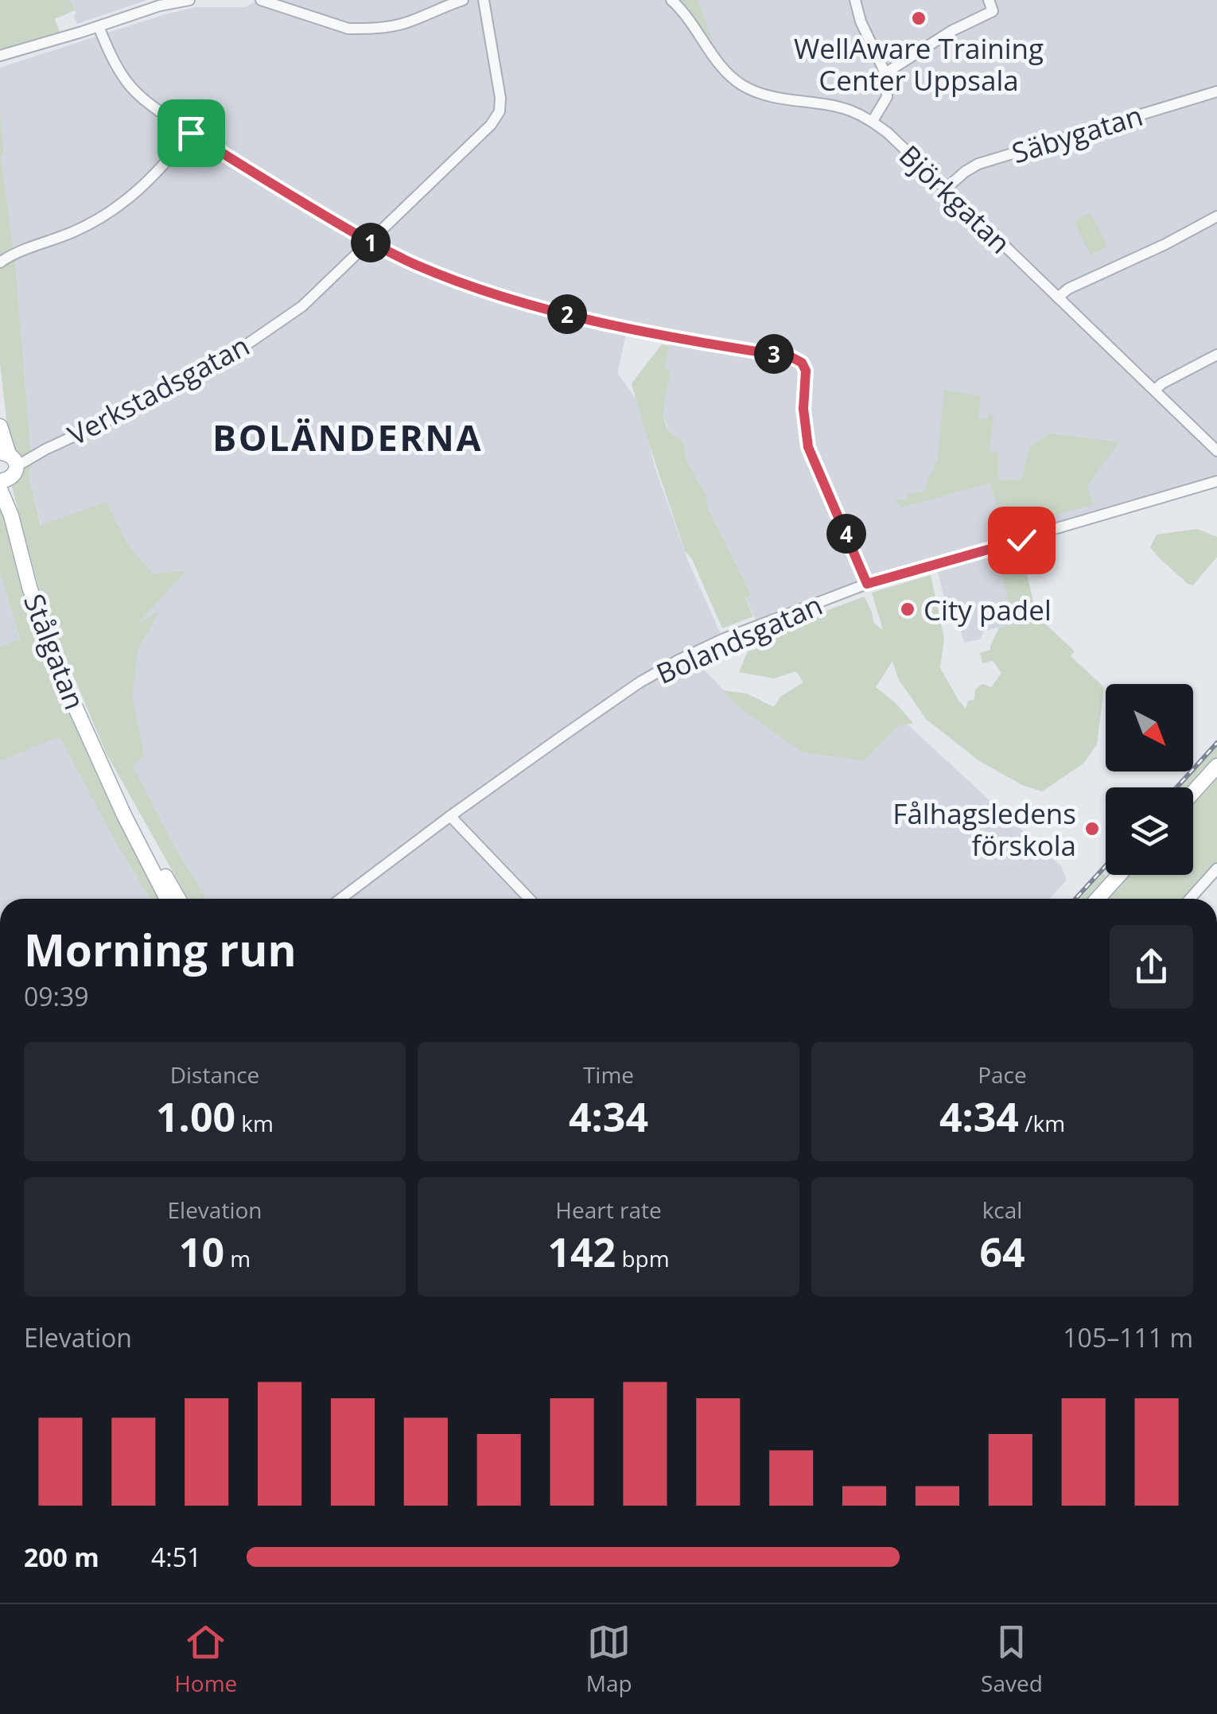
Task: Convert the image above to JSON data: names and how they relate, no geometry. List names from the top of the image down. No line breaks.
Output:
{"streets":{"main road":["Stålgatan"],"street":["Säbygatan","Björkgatan","Verkstadsgatan","Bolandsgatan"]},"crossings":[["Säbygatan","Björkgatan"],["Verkstadsgatan","Stålgatan"]],"districts":["BOLÄNDERNA"],"places":["WellAware Training Center Uppsala","City padel","Fålhagsledens förskola"],"north":"bottom right","page":{"pins":["1","2","3","4"],"heading":["Morning run","09:39"],"stats":[["Distance","1.00 km"],["Time","4:34"],["Pace","4:34 /km"],["Elevation","10 m"],["Heart rate","142 bpm"],["kcal","64"]],"chart":["Elevation","105–111 m"],"list":[{"name":"200 m","note":"4:51"}],"tabs":["Home","Map","Saved"]}}
